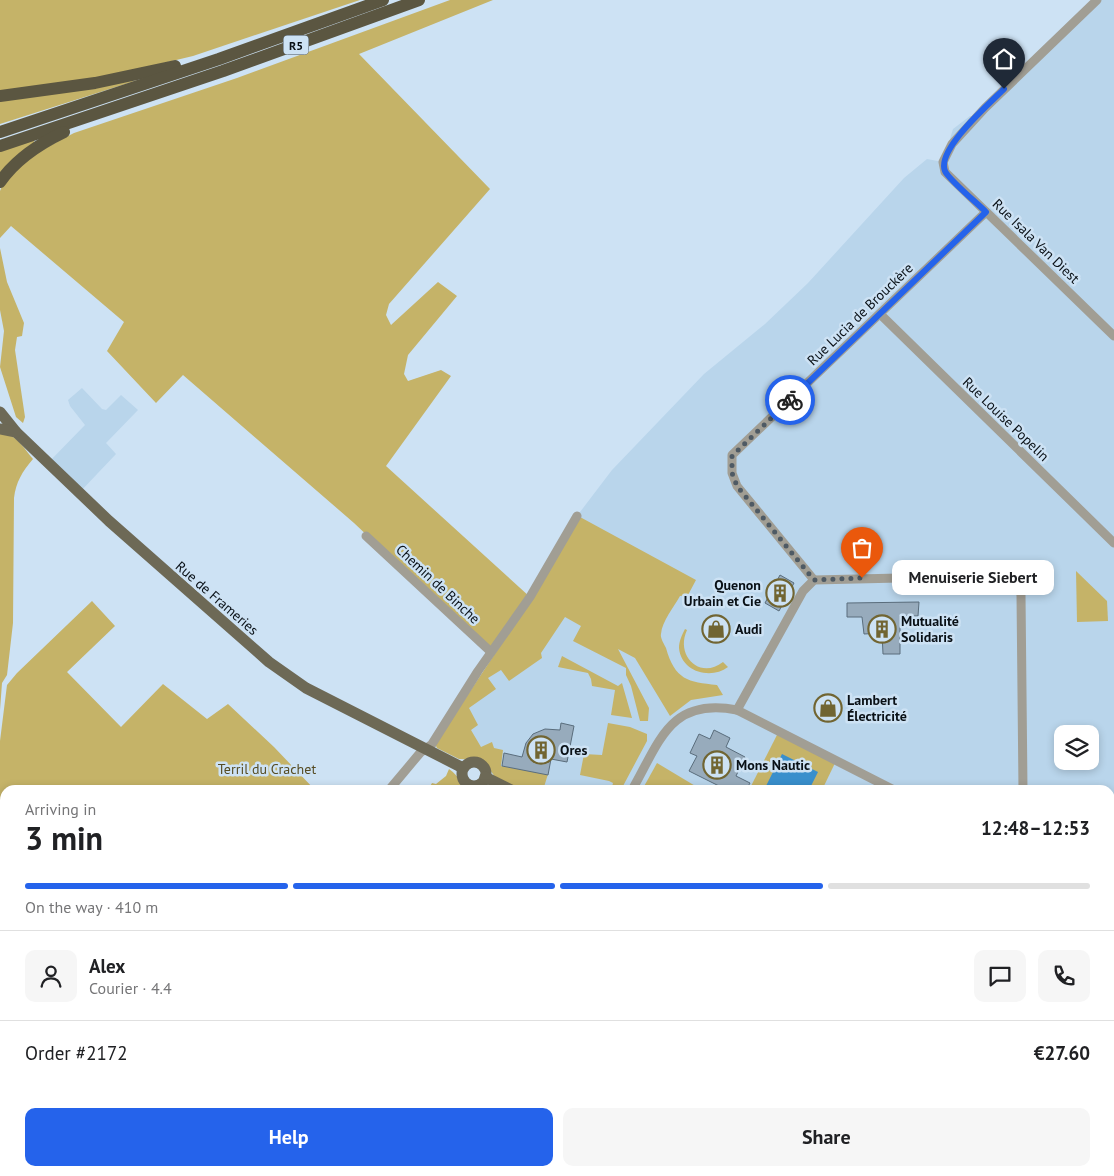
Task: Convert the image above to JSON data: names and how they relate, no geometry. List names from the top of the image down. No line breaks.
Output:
{"streets":{"highway":["R5"],"main road":["Rue de Frameries"],"street":["Rue Isala Van Diest","Rue Lucia de Brouckère","Rue Louise Popelin","Chemin de Binche"]},"crossings":[["Rue Isala Van Diest","Rue Lucia de Brouckère"],["Rue Lucia de Brouckère","Rue Louise Popelin"]],"parks":["Terril du Crachet"],"places":{"other":["Menuiserie Siebert"],"building":["Quenon Urbain et Cie","Mutualité Solidaris","Ores","Mons Nautic"],"shop":["Audi","Lambert Électricité"]},"page":{"bubble":"Menuiserie Siebert","heading":["3 min","Arriving in","12:48–12:53"],"panel":["Alex","Courier · 4.4","Order #2172","€27.60"],"bar":"On the way · 410 m","buttons":["Help","Share"]}}
